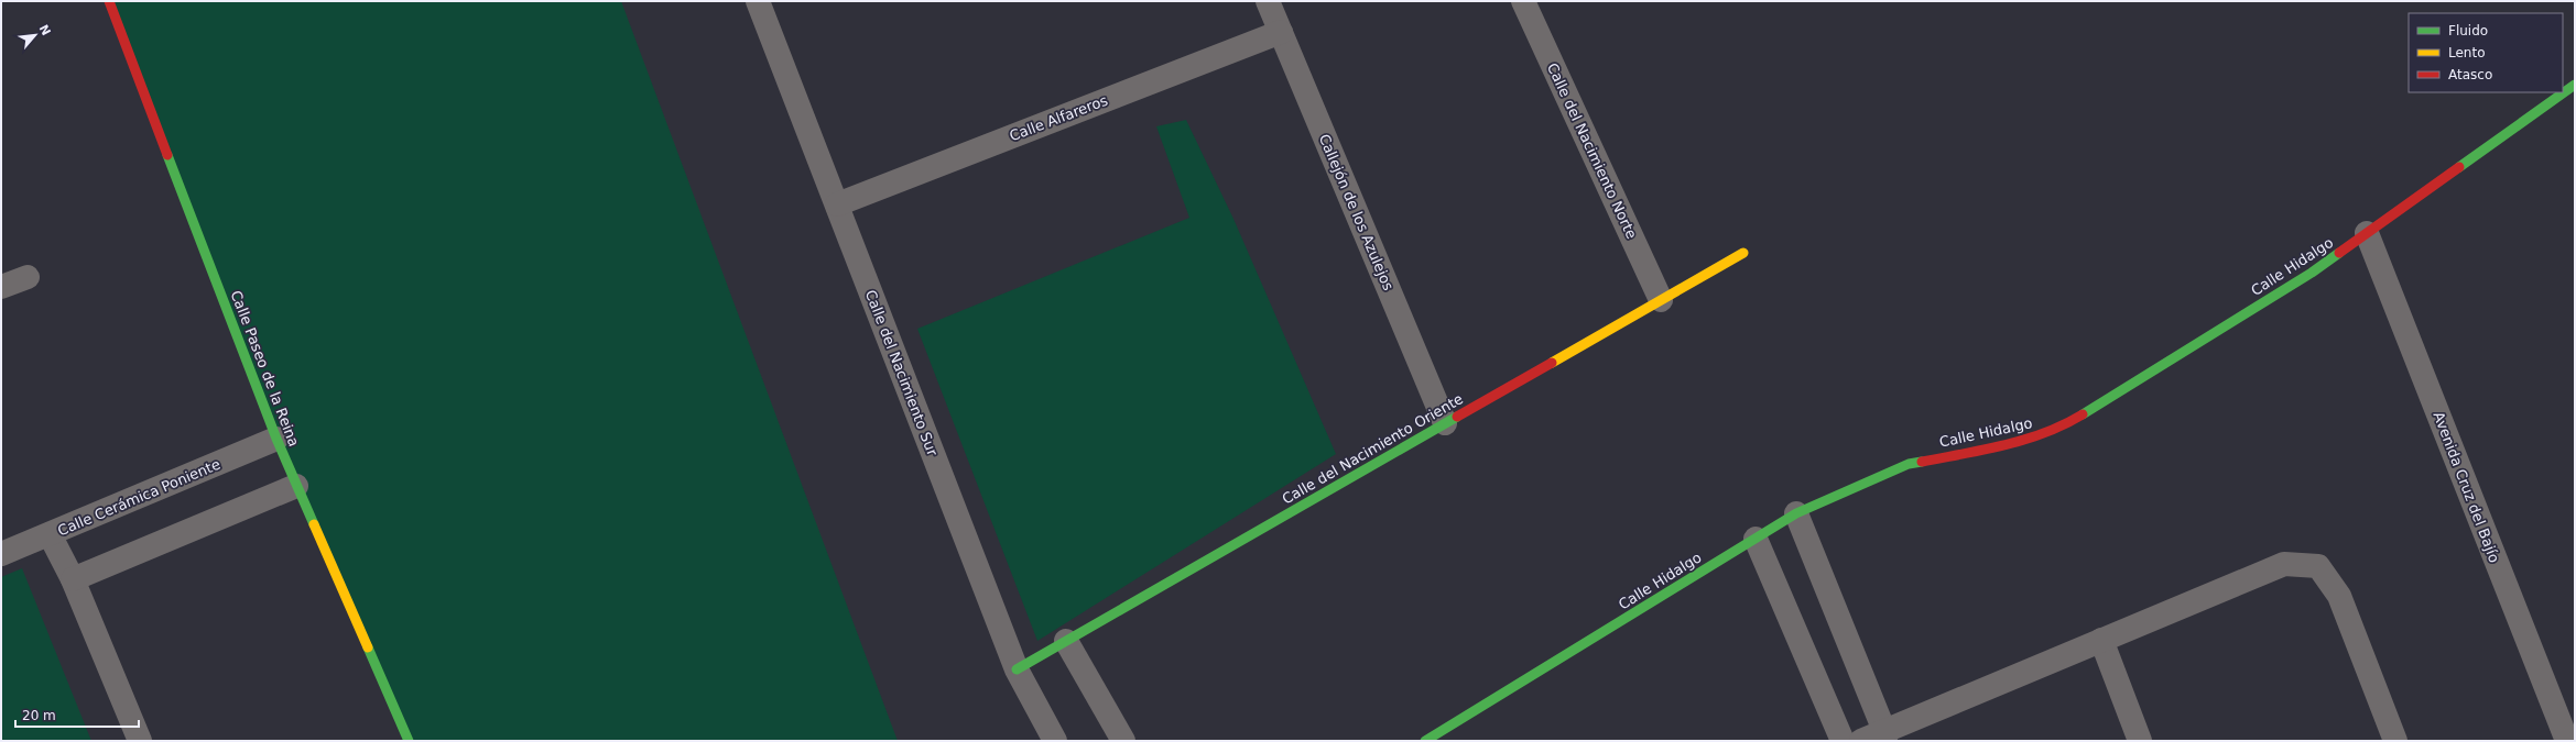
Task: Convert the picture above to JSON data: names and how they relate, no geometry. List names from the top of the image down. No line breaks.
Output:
{"streets":{"street":["Calle Alfareros","Calle del Nacimiento Norte","Callejón de los Azulejos","Calle Hidalgo","Calle Paseo de la Reina","Calle del Nacimiento Sur","Calle del Nacimiento Oriente","Avenida Cruz del Bajío","Calle Cerámica Poniente"]},"crossings":[["Calle Alfareros","Callejón de los Azulejos"],["Calle Alfareros","Calle del Nacimiento Sur"],["Calle del Nacimiento Norte","Calle del Nacimiento Oriente"],["Callejón de los Azulejos","Calle del Nacimiento Oriente"],["Calle Hidalgo","Avenida Cruz del Bajío"],["Calle Paseo de la Reina","Calle Cerámica Poniente"],["Calle del Nacimiento Sur","Calle del Nacimiento Oriente"]],"legend":["Fluido","Lento","Atasco"],"scale_bar":"20 m","north":"top right"}
